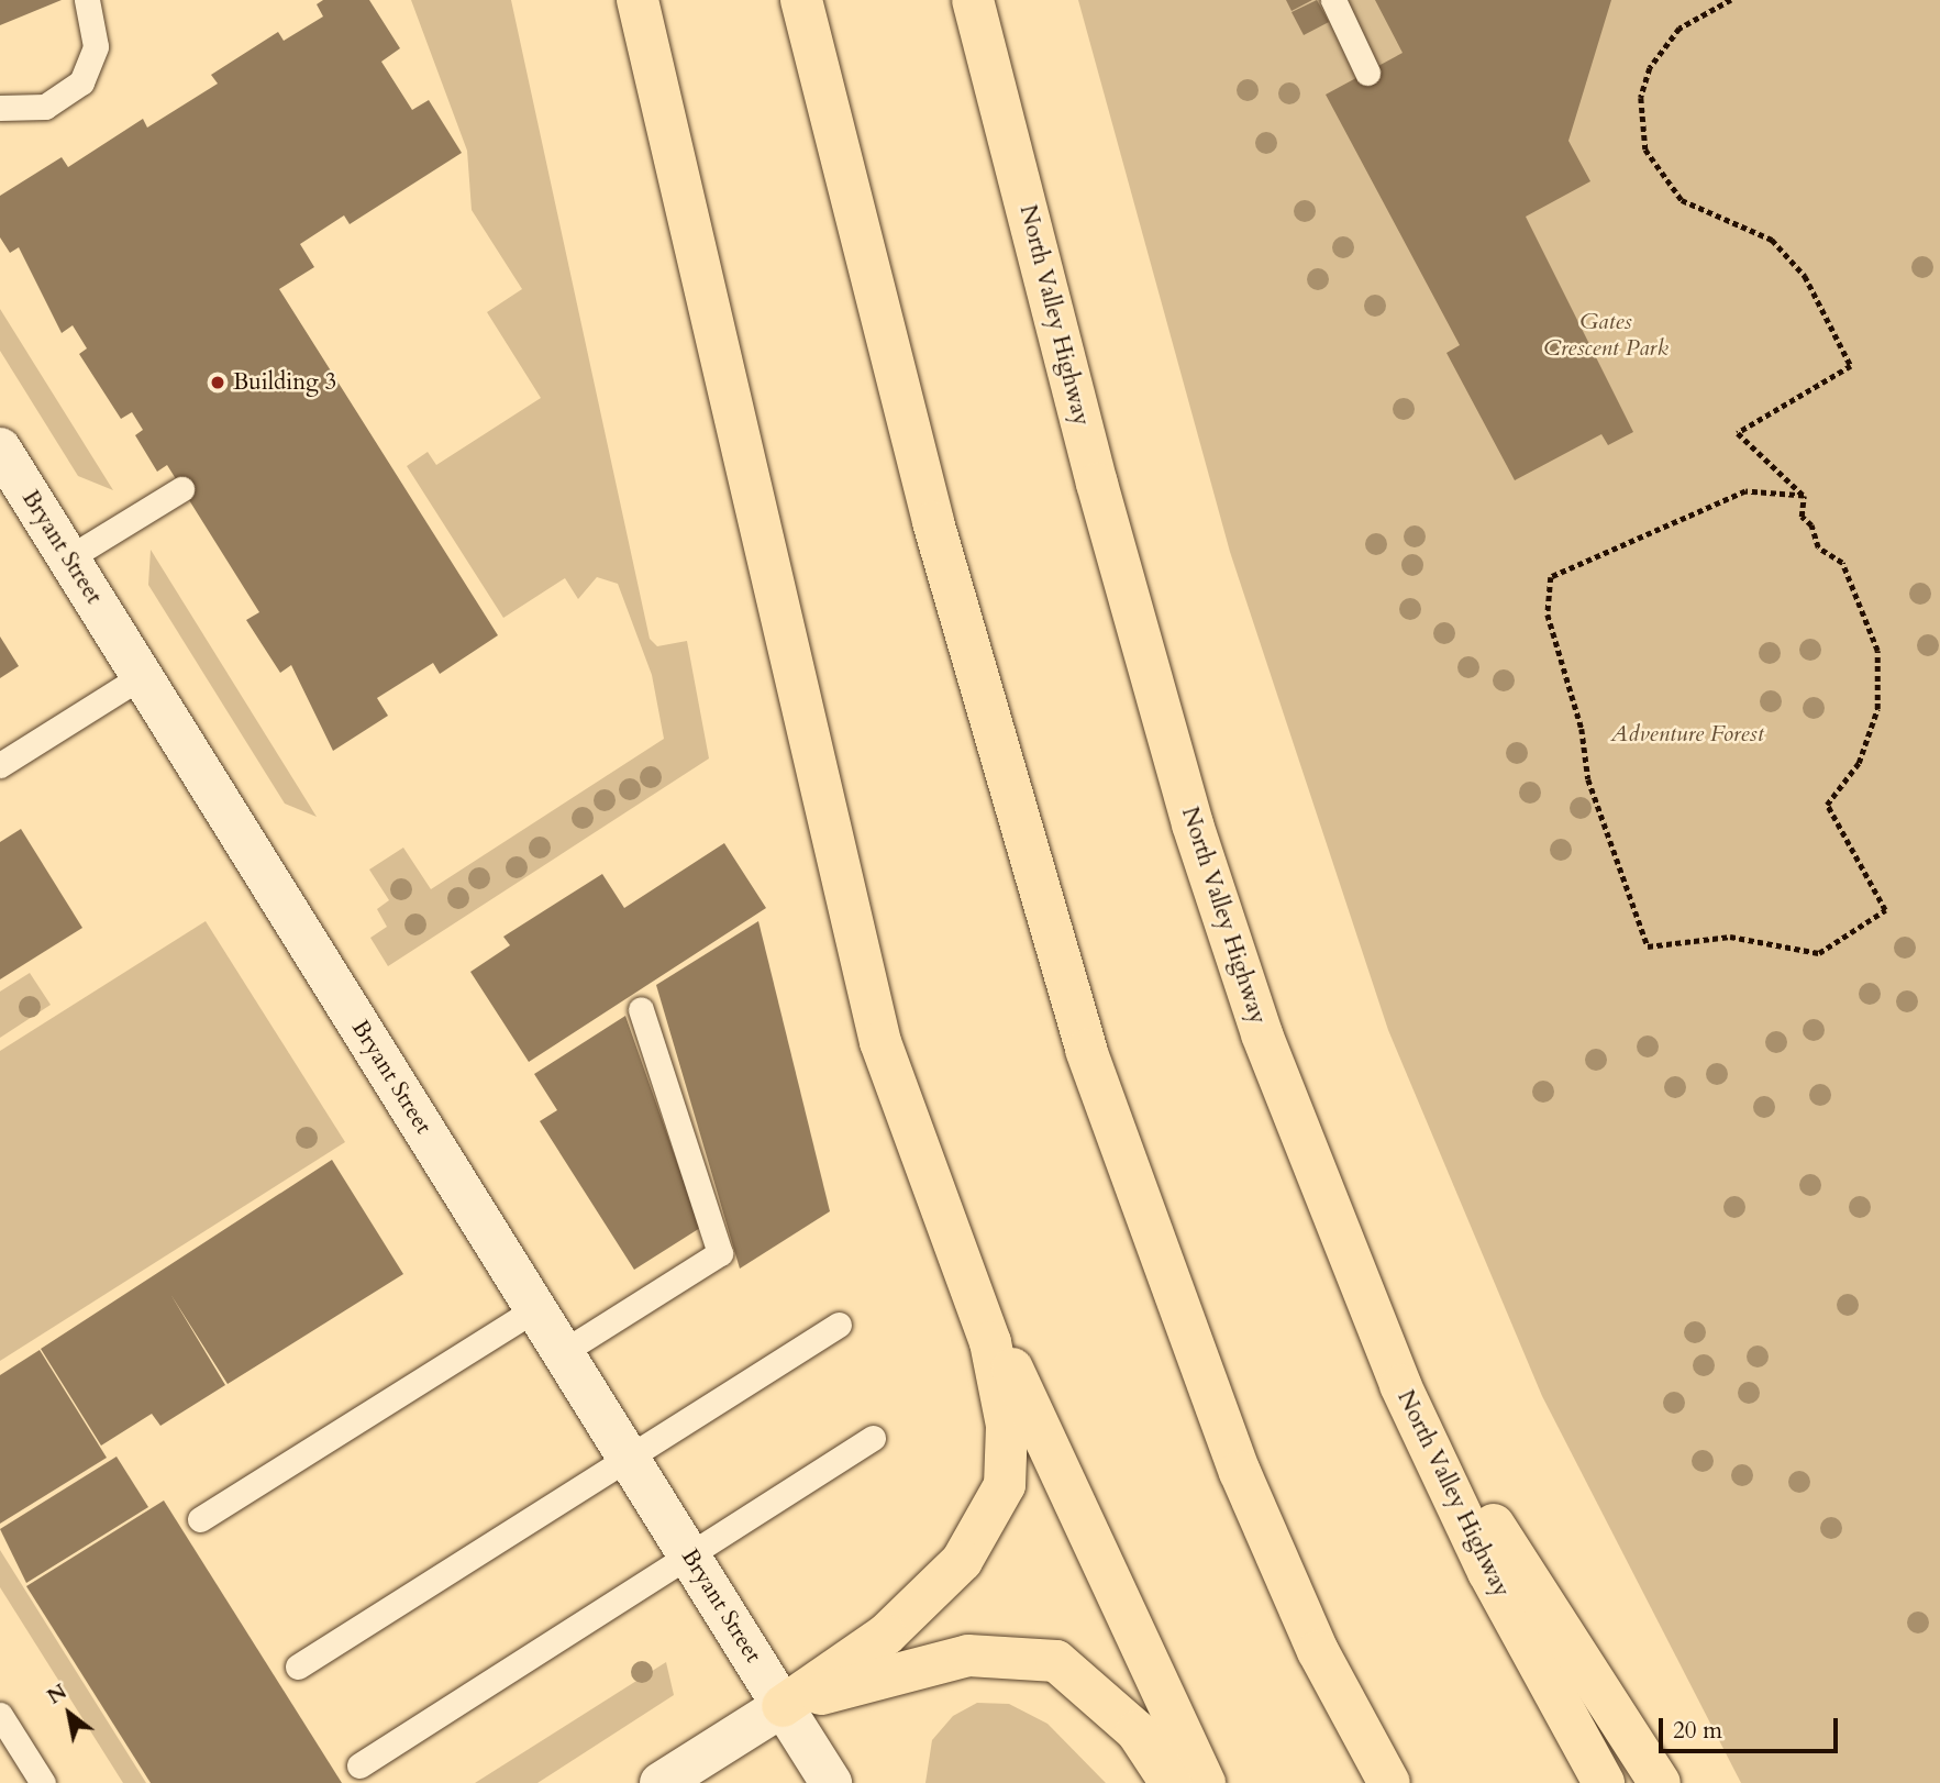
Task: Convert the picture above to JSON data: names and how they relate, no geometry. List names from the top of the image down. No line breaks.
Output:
{"streets":{"highway":["North Valley Highway"],"street":["Bryant Street"]},"parks":["Gates Crescent Park","Adventure Forest"],"places":["Building 3"],"scale_bar":"20 m","north":"top left"}
